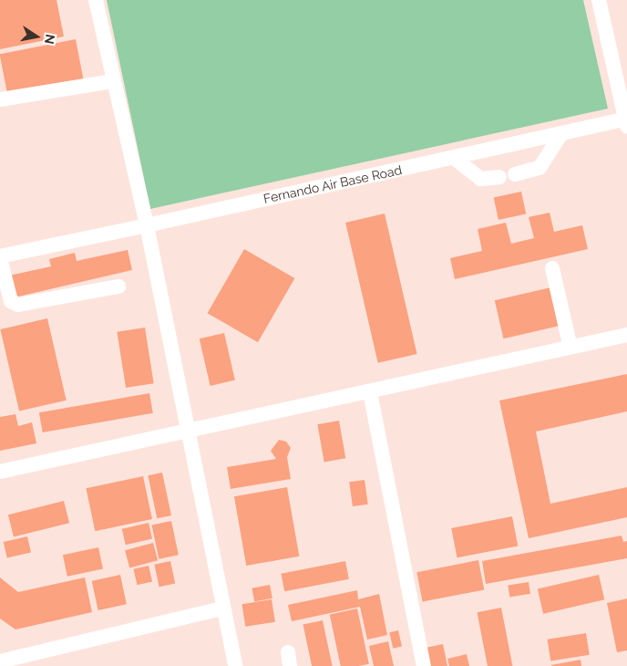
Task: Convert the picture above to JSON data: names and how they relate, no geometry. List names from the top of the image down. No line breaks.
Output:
{"streets":{"street":["Fernando Air Base Road"]},"north":"right"}
